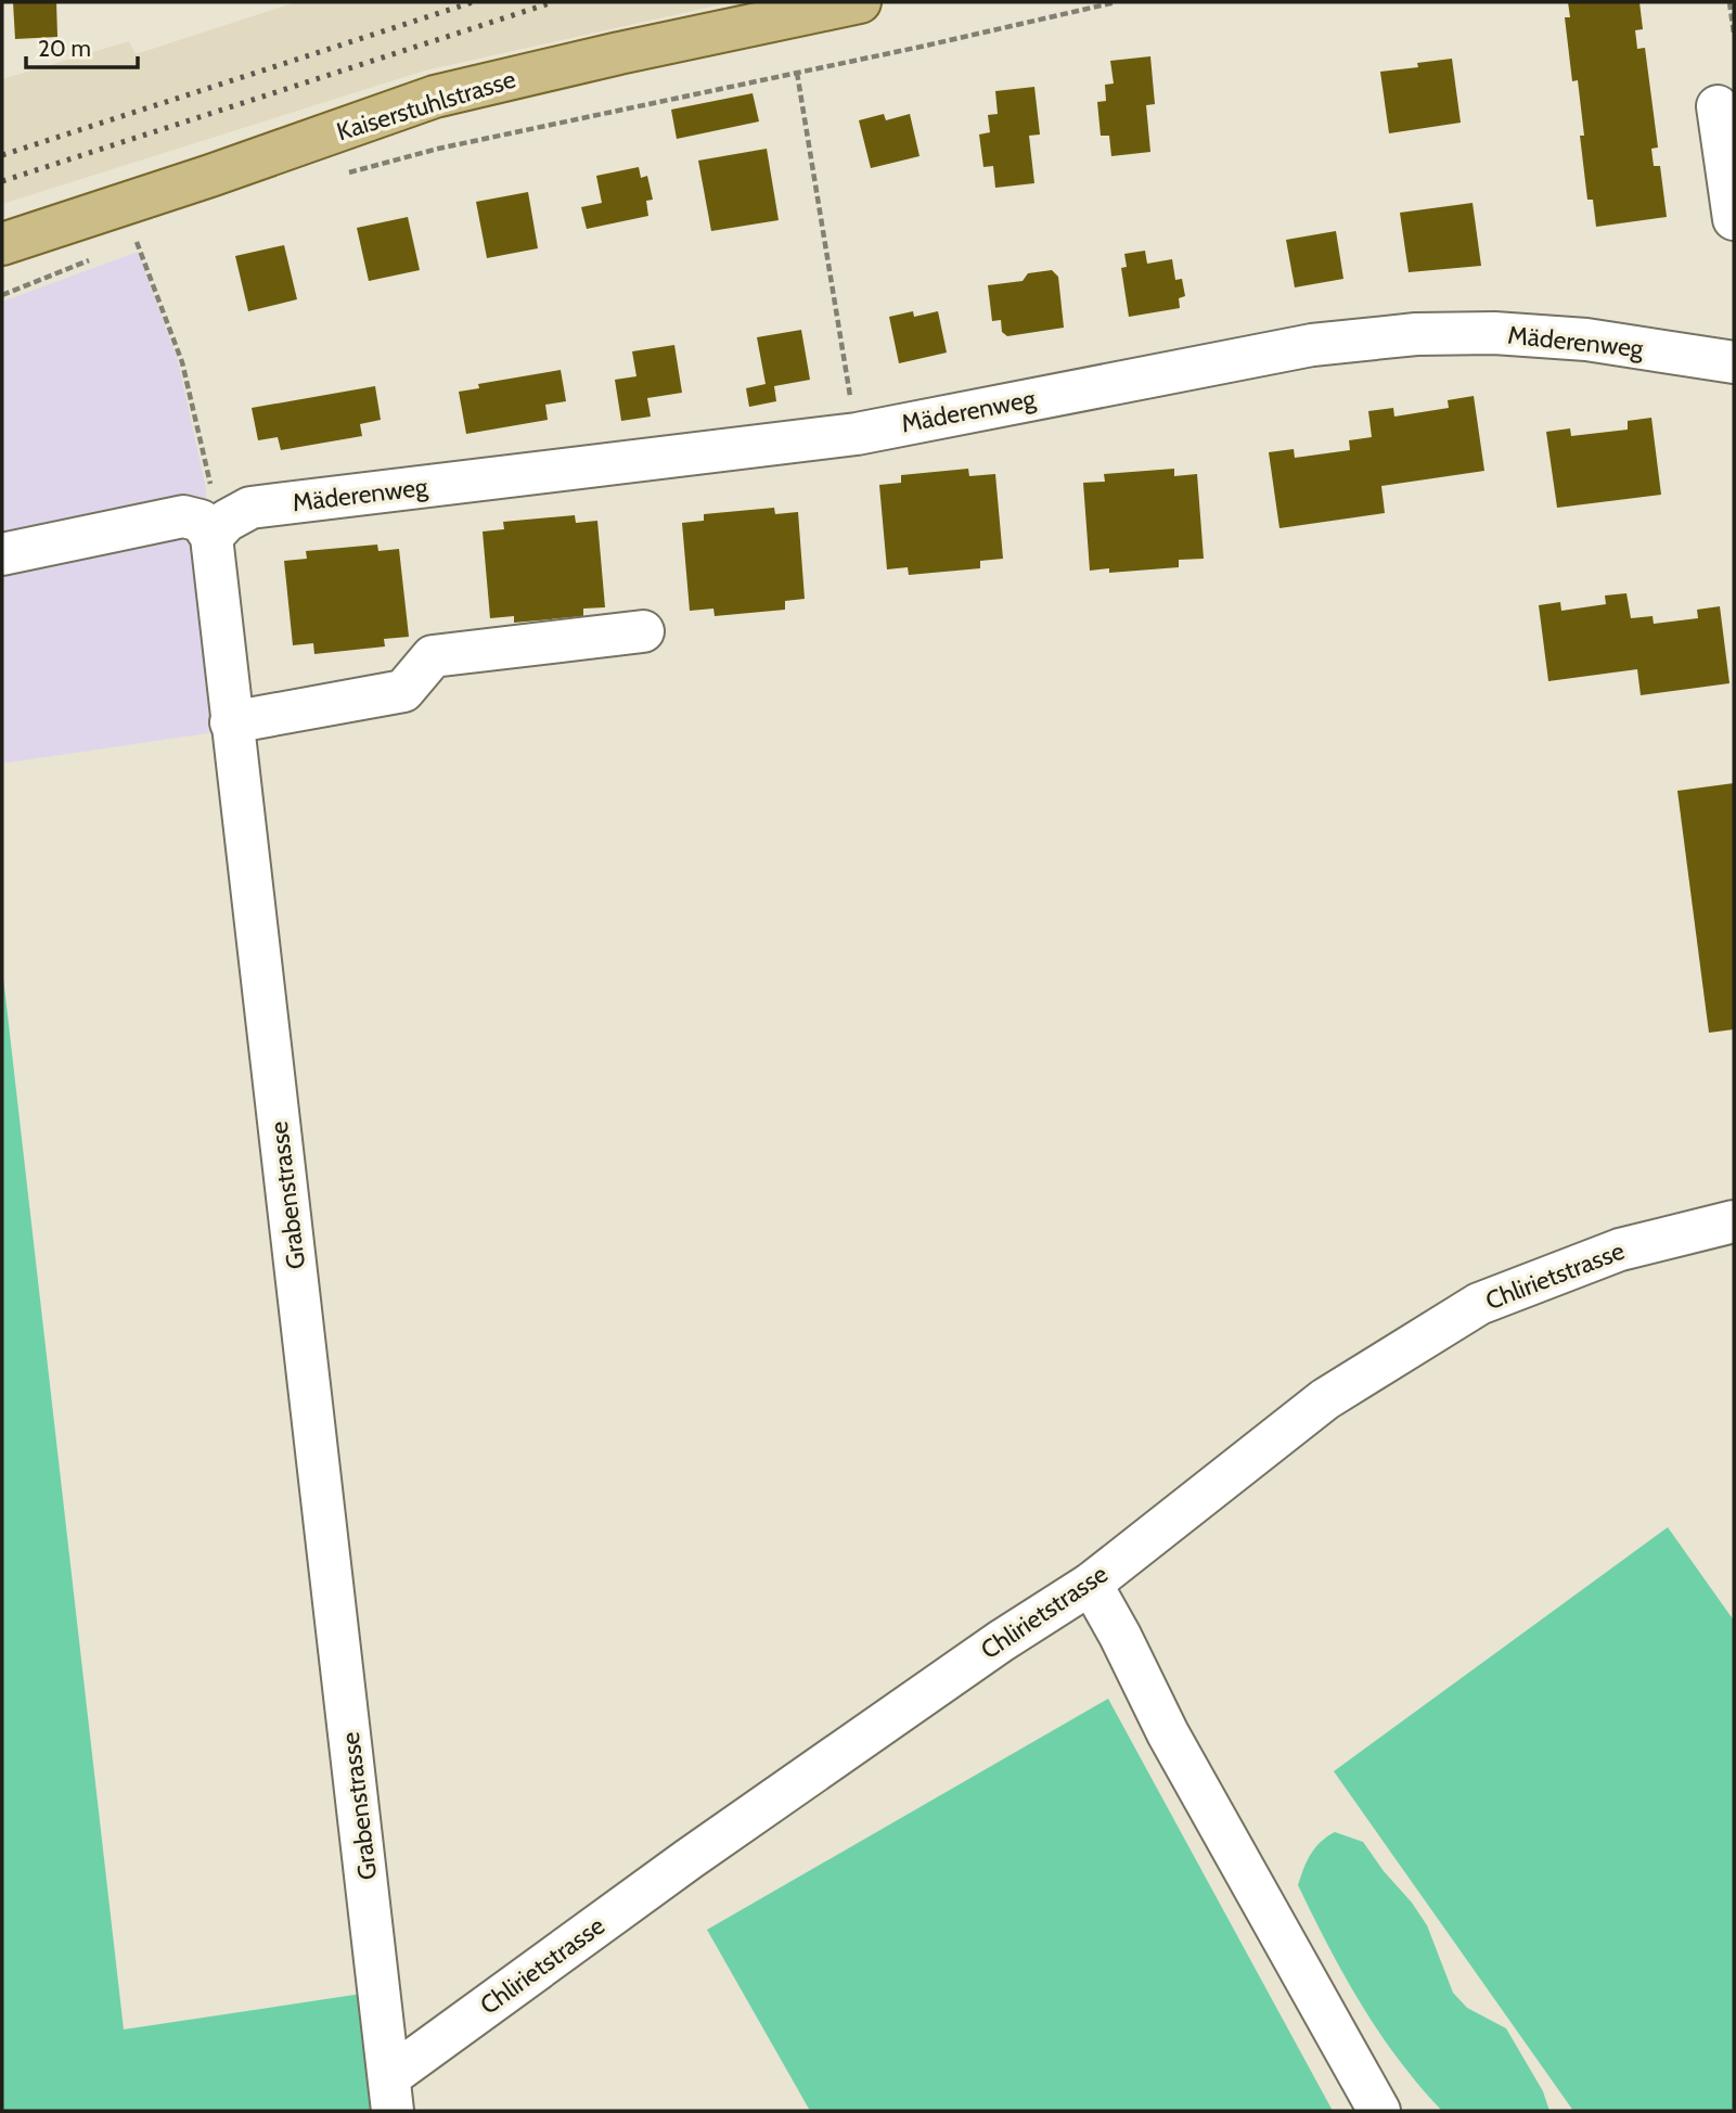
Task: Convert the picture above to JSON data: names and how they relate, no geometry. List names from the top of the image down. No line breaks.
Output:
{"streets":{"main road":["Kaiserstuhlstrasse"],"street":["Mäderenweg","Grabenstrasse","Chlirietstrasse"]},"crossings":[["Mäderenweg","Grabenstrasse"],["Grabenstrasse","Chlirietstrasse"]],"scale_bar":"20 m"}
